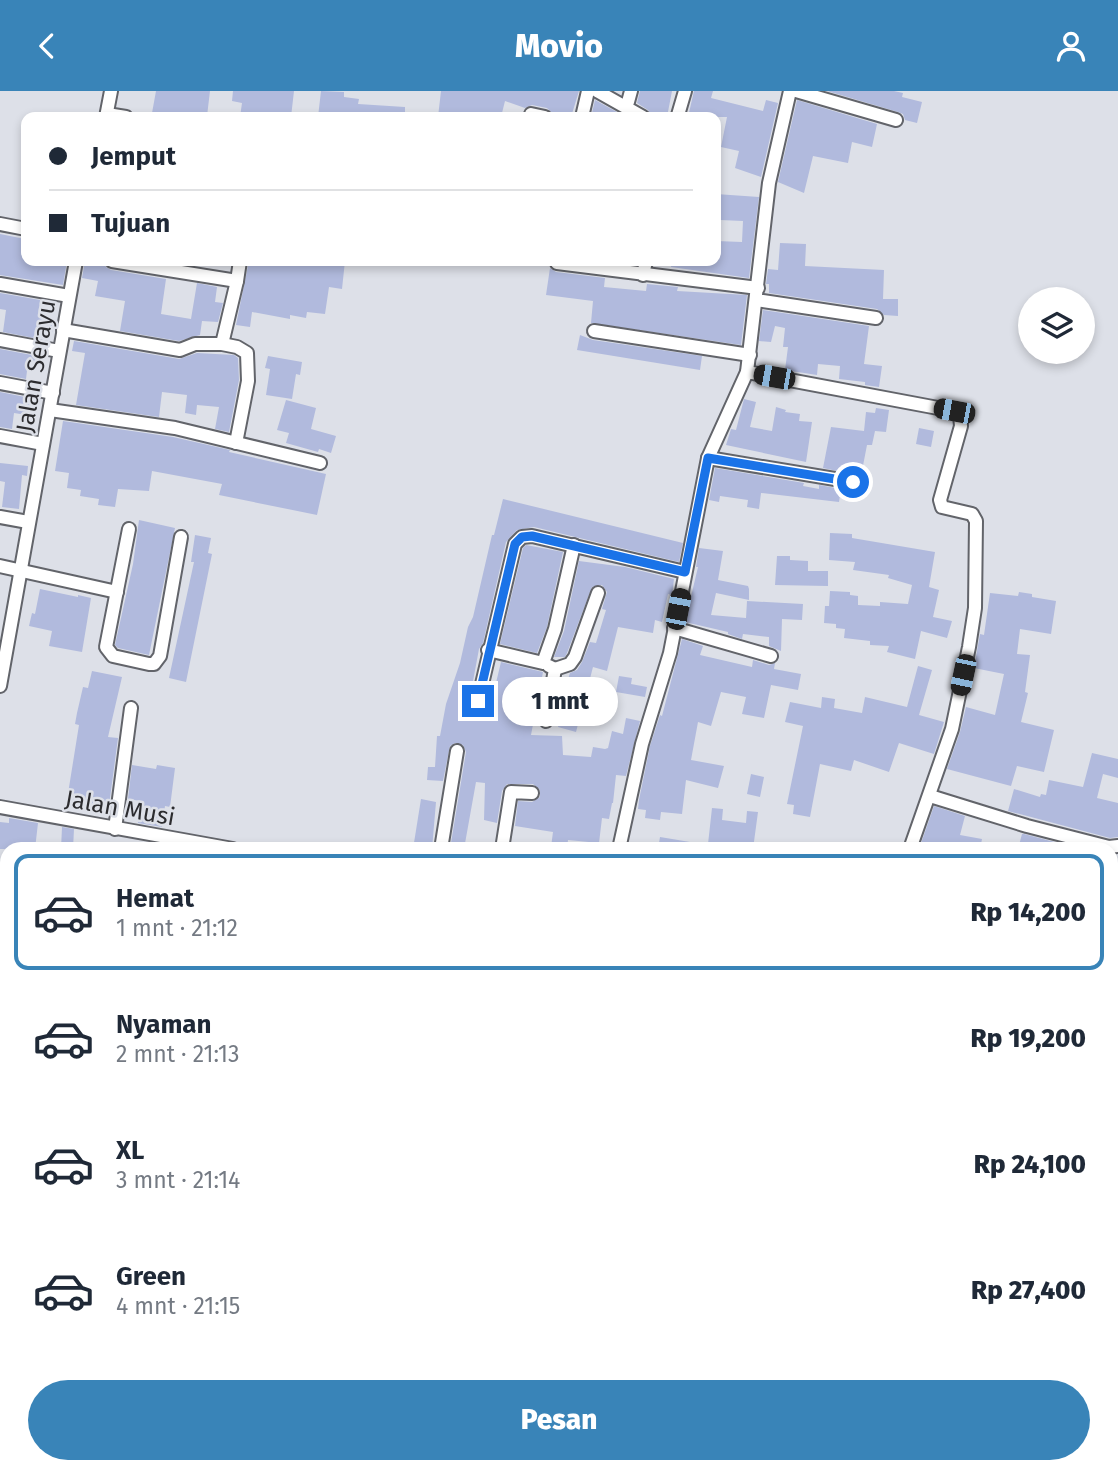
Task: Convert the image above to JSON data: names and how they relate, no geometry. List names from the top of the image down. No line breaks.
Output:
{"streets":{"street":["Jalan Serayu","Jalan Musi"]},"page":{"header":"Movio","banner":["Jemput","Tujuan"],"bubble":"1 mnt","list":[{"name":"Hemat","note":"1 mnt · 21:12","value":"Rp 14,200"},{"name":"Nyaman","note":"2 mnt · 21:13","value":"Rp 19,200"},{"name":"XL","note":"3 mnt · 21:14","value":"Rp 24,100"},{"name":"Green","note":"4 mnt · 21:15","value":"Rp 27,400"}],"buttons":"Pesan"}}
